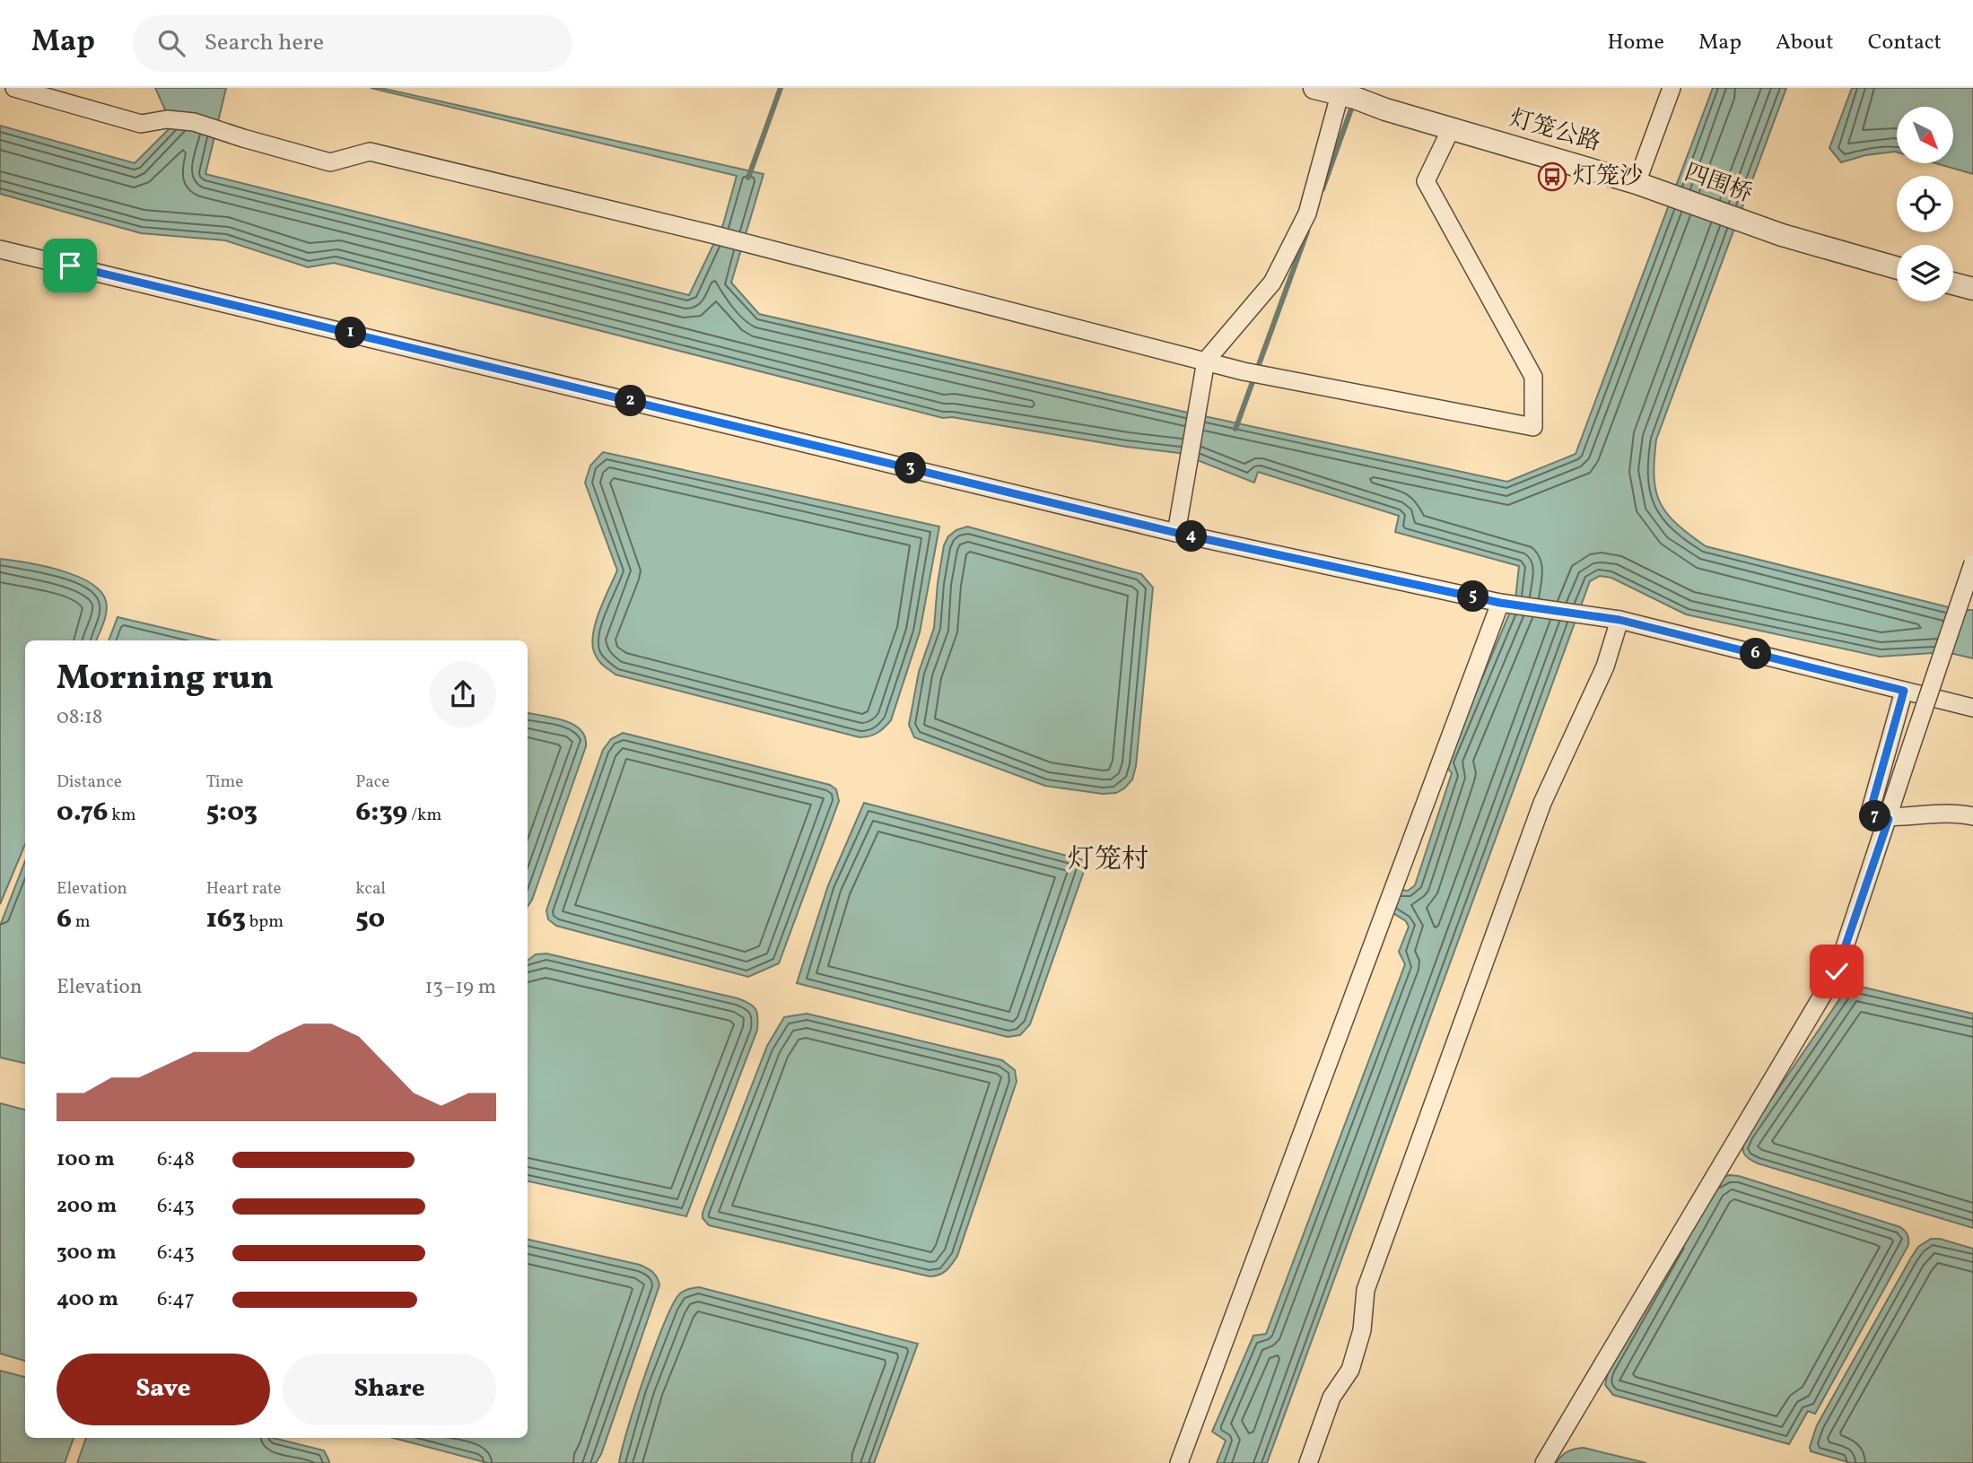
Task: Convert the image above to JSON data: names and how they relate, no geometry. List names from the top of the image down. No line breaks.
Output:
{"streets":{"street":["灯笼公路","四围桥"]},"crossings":[["灯笼公路","四围桥"]],"districts":["灯笼村"],"places":{"bus stop":["灯笼沙"]},"north":"bottom right","page":{"header":"Map","search":"Search here","nav":["Home","Map","About","Contact"],"pins":["1","2","3","4","5","6","7"],"heading":["Morning run","08:18"],"stats":[["Distance","0.76 km"],["Time","5:03"],["Pace","6:39 /km"],["Elevation","6 m"],["Heart rate","163 bpm"],["kcal","50"]],"chart":["Elevation","13–19 m"],"list":[{"name":"100 m","note":"6:48"},{"name":"200 m","note":"6:43"},{"name":"300 m","note":"6:43"},{"name":"400 m","note":"6:47"}],"buttons":["Save","Share"]}}
